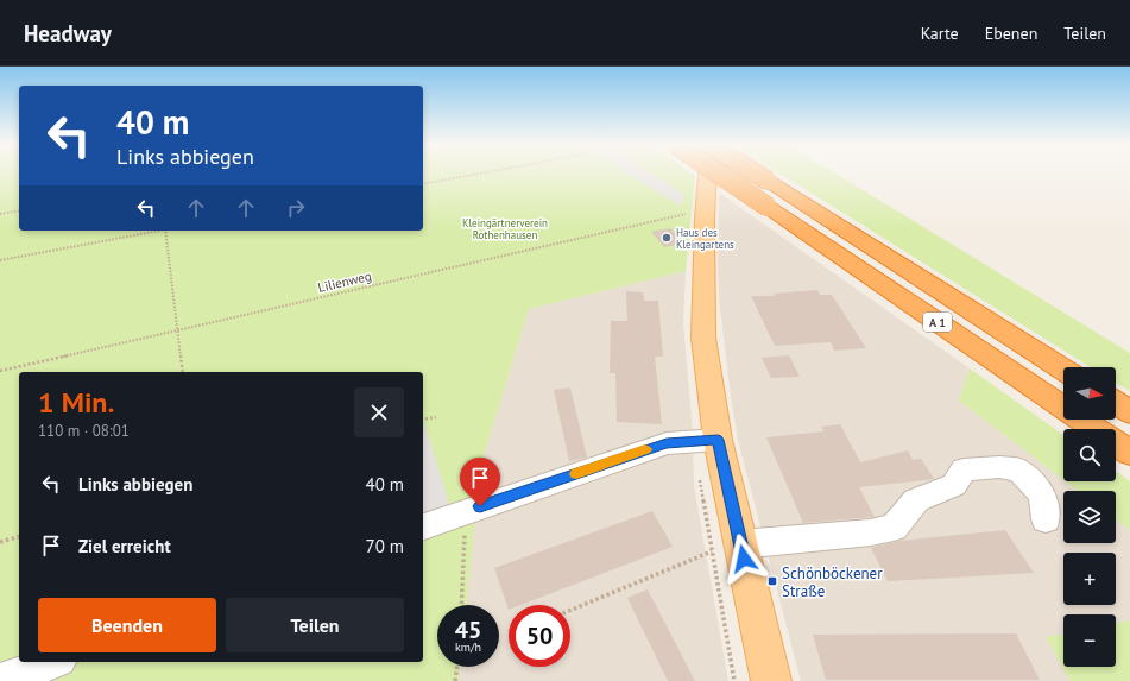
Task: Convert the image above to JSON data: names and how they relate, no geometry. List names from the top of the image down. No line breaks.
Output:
{"streets":{"highway":["A 1"],"path":["Lilienweg"]},"parks":["Kleingärtnerverein Rothenhausen"],"places":{"other":["Haus des Kleingartens"],"transit":["Schönböckener Straße"]},"north":"right","page":{"header":"Headway","nav":["Karte","Ebenen","Teilen"],"turn":["40 m","Links abbiegen"],"map_buttons":["+","−"],"heading":["1 Min.","110 m · 08:01"],"list":[{"name":"Links abbiegen","value":"40 m"},{"name":"Ziel erreicht","value":"70 m"}],"buttons":["Beenden","Teilen"],"speed":"45 km/h","limit":"50"}}
